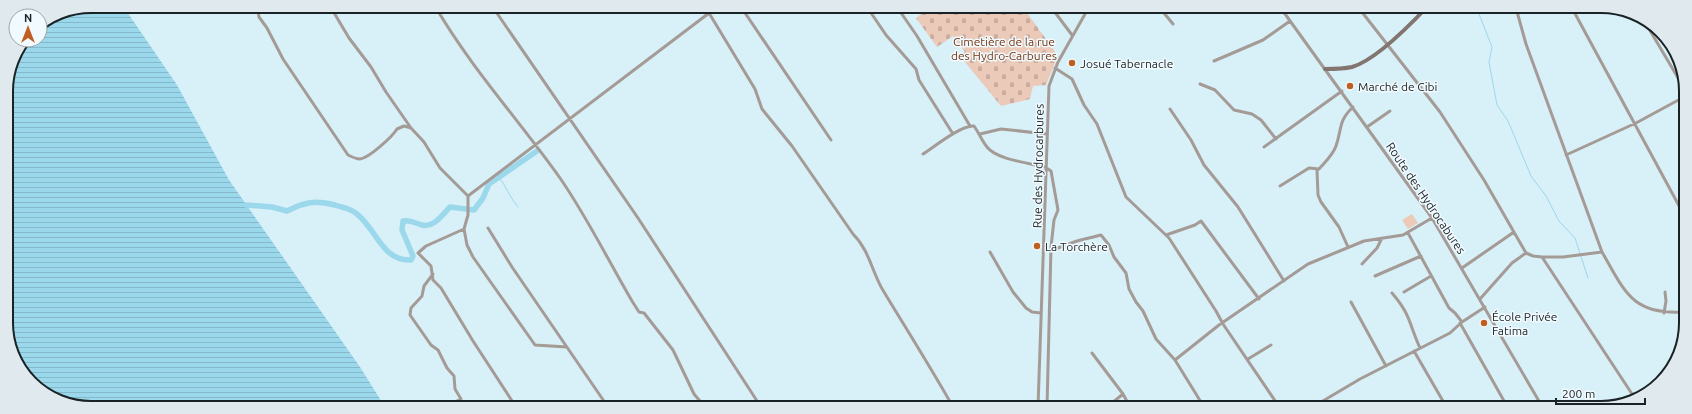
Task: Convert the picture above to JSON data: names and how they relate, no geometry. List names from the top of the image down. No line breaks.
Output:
{"streets":{"street":["Rue des Hydrocarbures","Route des Hydrocabures"]},"parks":["Cimetière de la rue des Hydro-Carbures"],"places":["Josué Tabernacle","Marché de Cibi","La Torchère","École Privée Fatima"],"scale_bar":"200 m","north":"top"}
